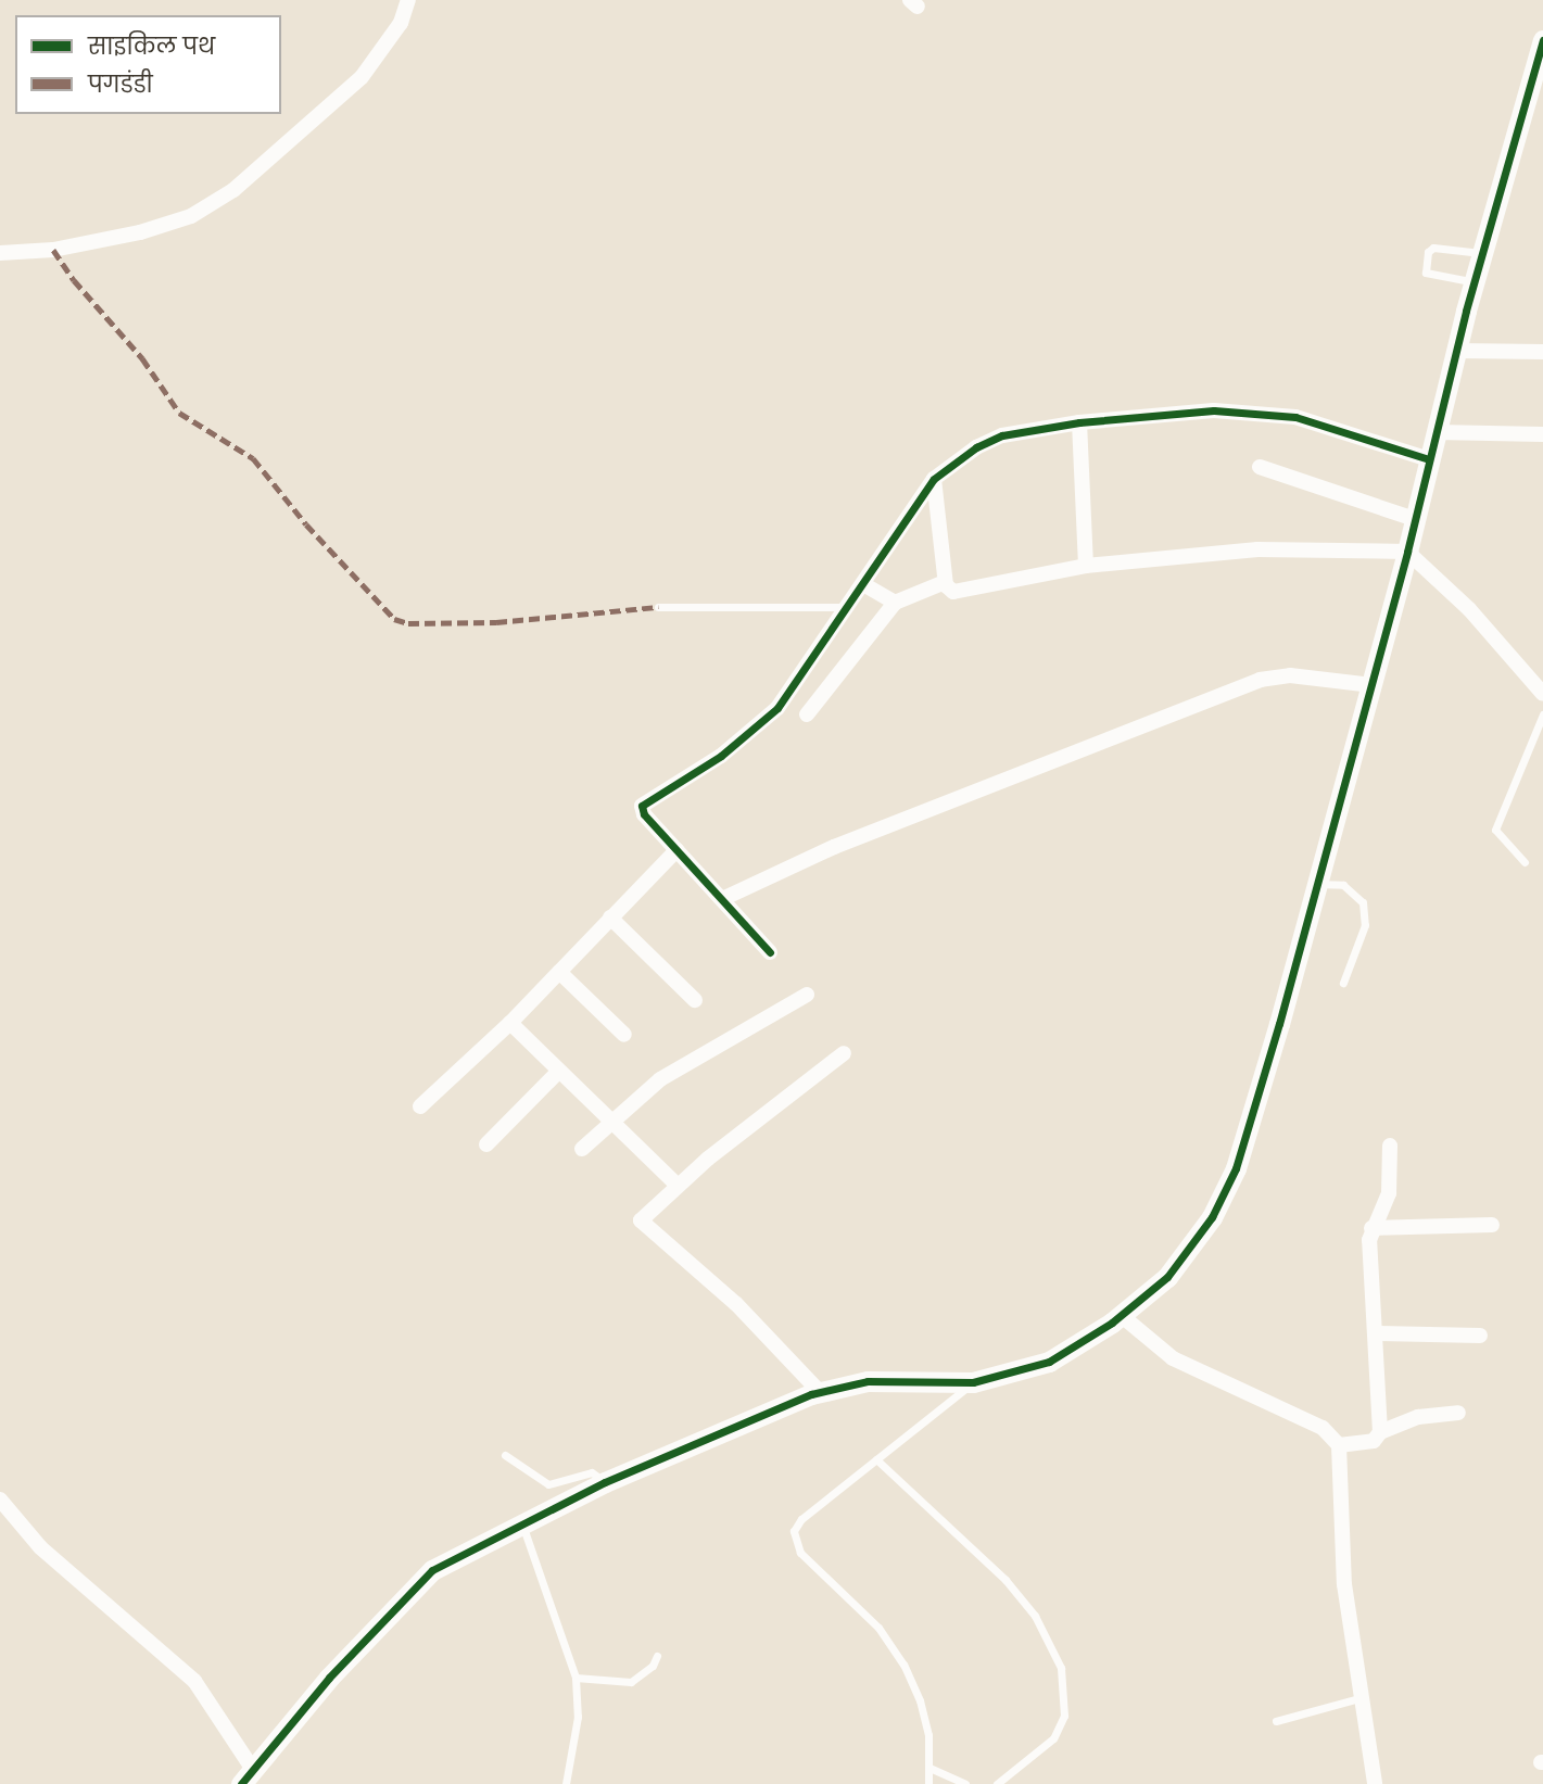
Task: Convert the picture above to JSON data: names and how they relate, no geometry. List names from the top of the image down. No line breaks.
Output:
{"legend":["साइकिल पथ","पगडंडी"]}
